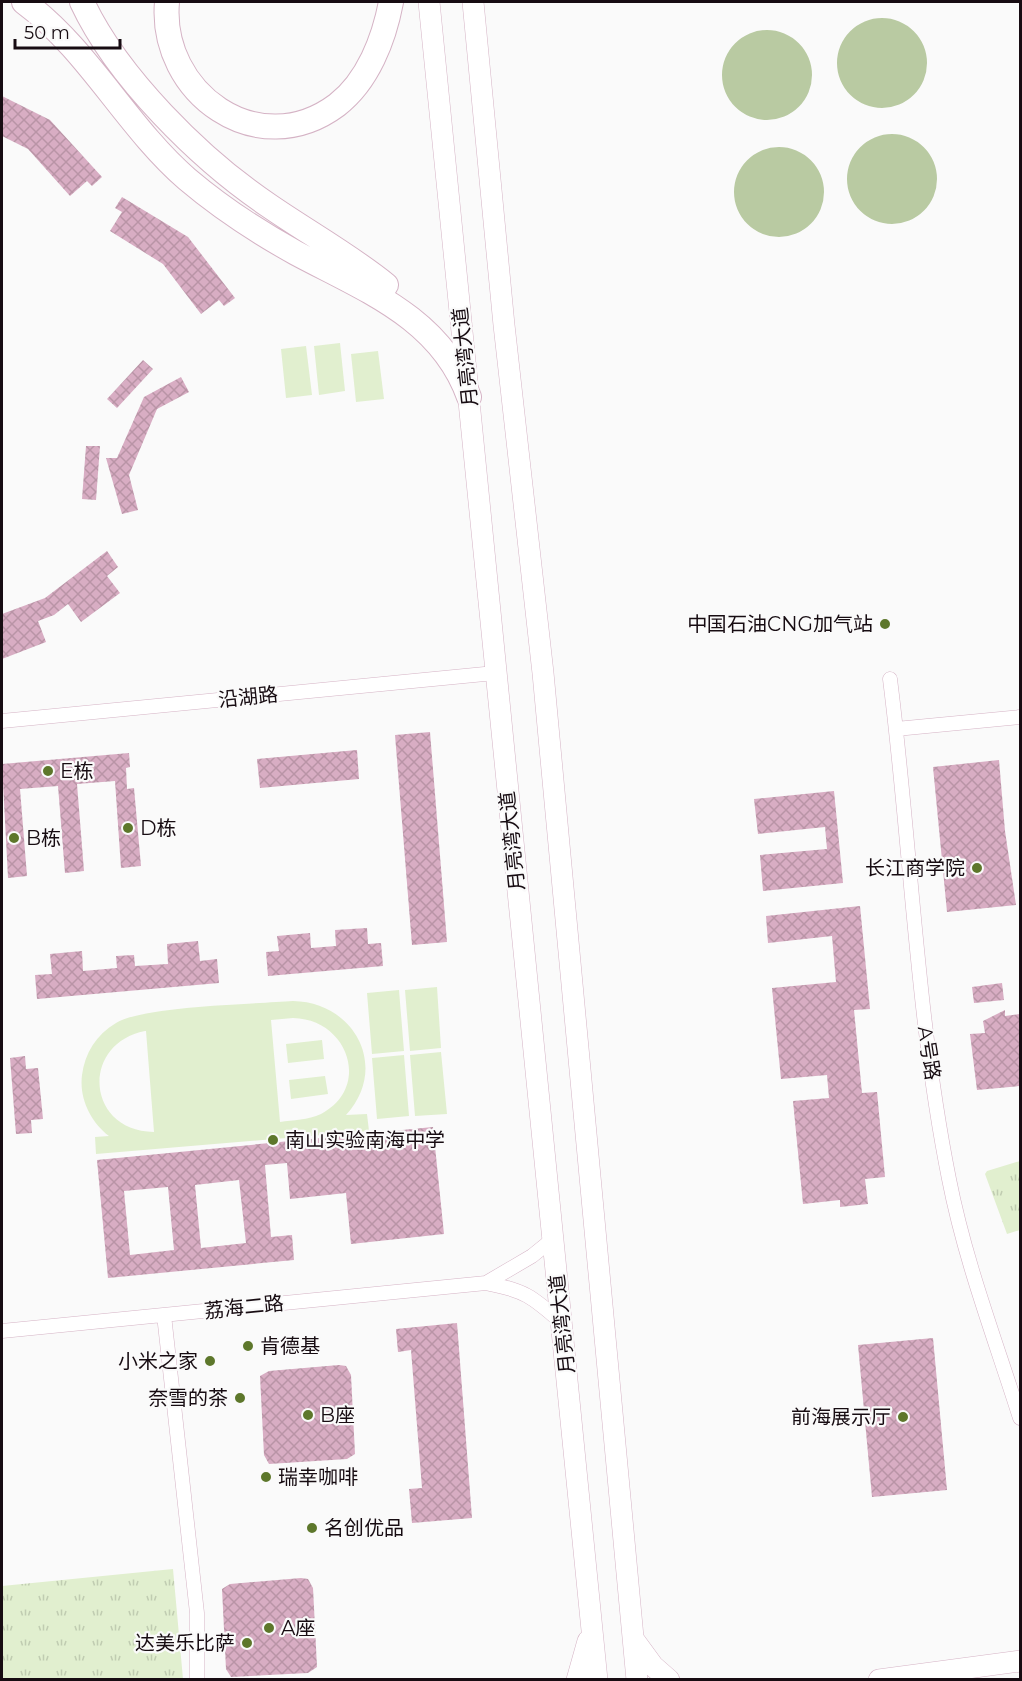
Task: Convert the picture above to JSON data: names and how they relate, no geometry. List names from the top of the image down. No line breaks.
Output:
{"streets":{"main road":["月亮湾大道"],"street":["沿湖路","A号路","荔海二路"]},"crossings":[["月亮湾大道","沿湖路"],["月亮湾大道","荔海二路"]],"places":["中国石油CNG加气站","E栋","D栋","B栋","长江商学院","南山实验南海中学","肯德基","小米之家","奈雪的茶","B座","前海展示厅","瑞幸咖啡","名创优品","A座","达美乐比萨"],"scale_bar":"50 m"}
